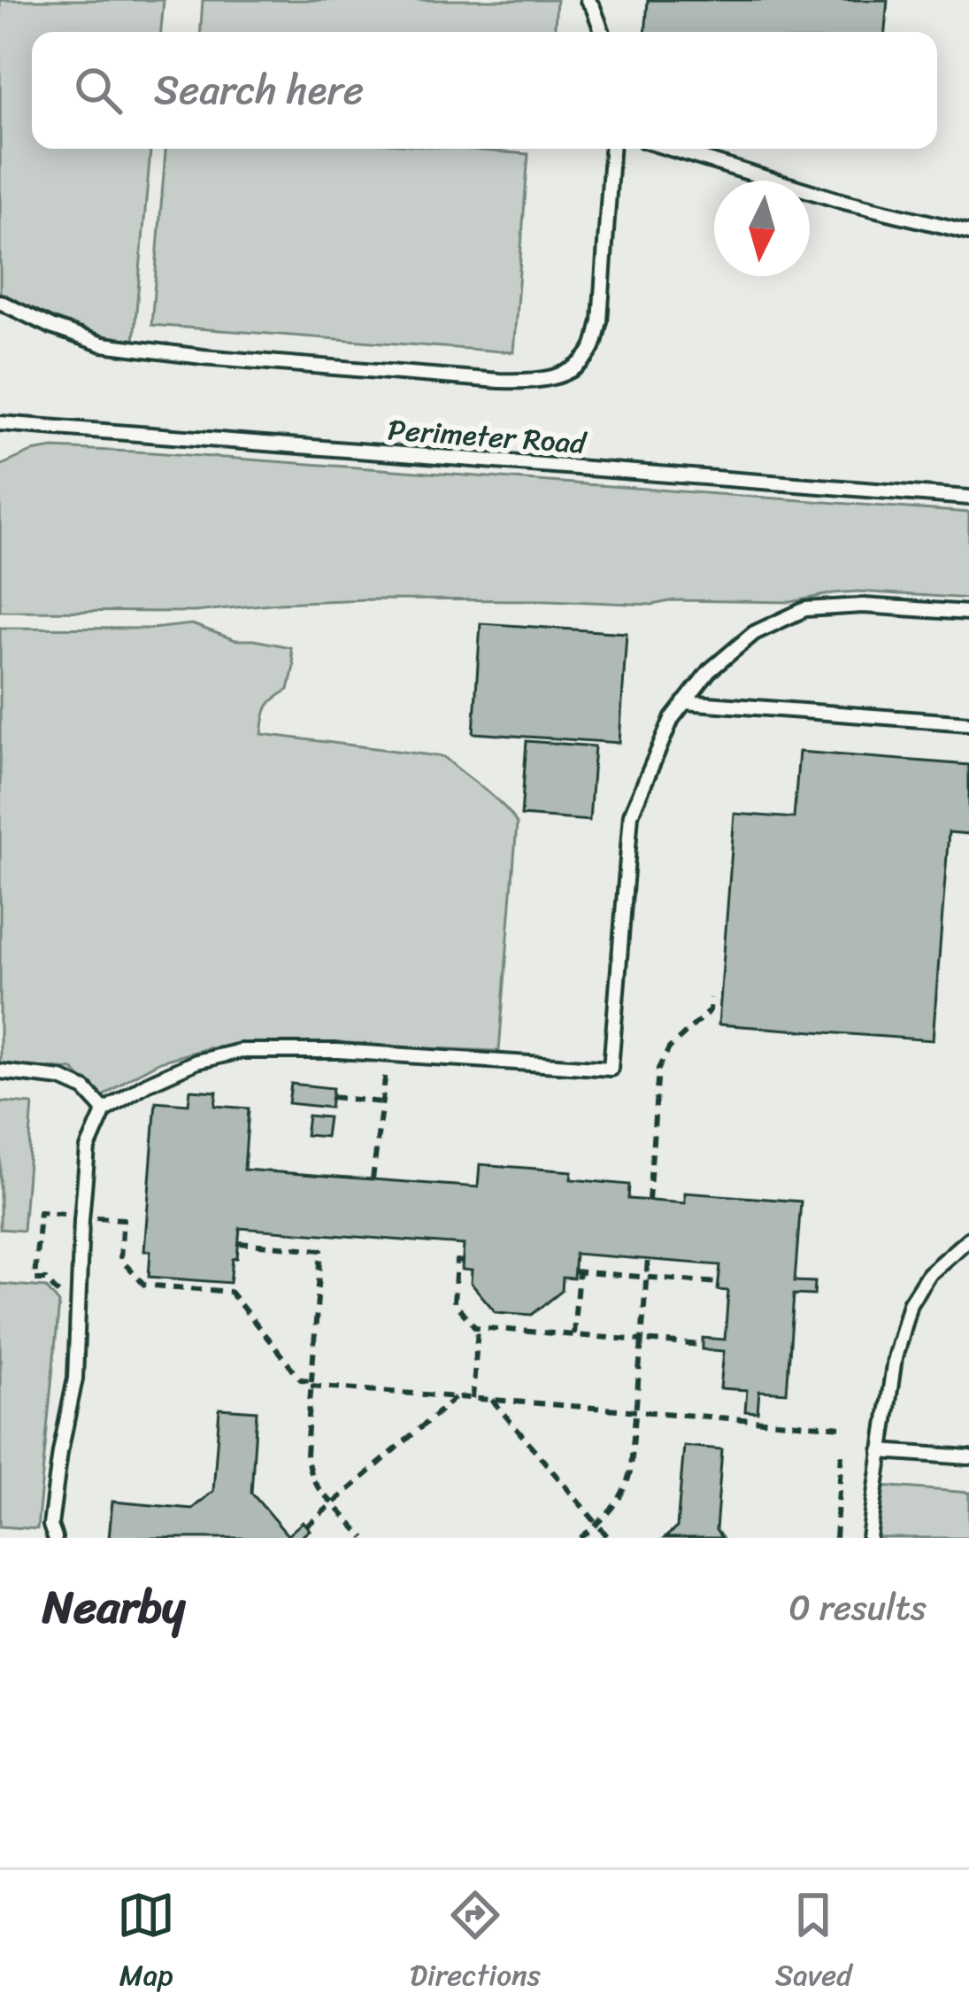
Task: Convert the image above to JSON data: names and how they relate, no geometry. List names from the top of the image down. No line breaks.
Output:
{"streets":{"lane":["Perimeter Road"]},"north":"bottom","page":{"search":"Search here","heading":["Nearby","0 results"],"nav":["Map","Directions","Saved"]}}
